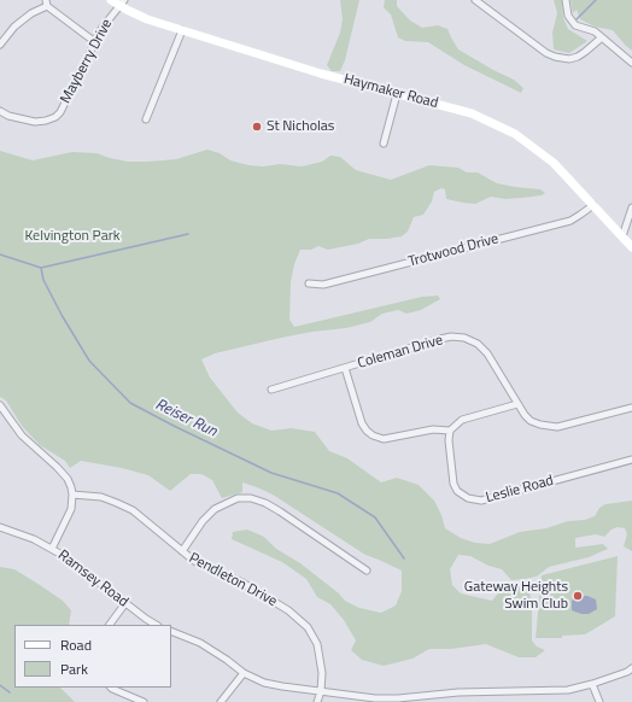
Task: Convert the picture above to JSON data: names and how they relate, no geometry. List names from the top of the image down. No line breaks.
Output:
{"streets":{"main road":["Haymaker Road"],"street":["Mayberry Drive","Trotwood Drive","Coleman Drive","Leslie Road","Ramsey Road","Pendleton Drive"]},"crossings":[["Mayberry Drive","Haymaker Road"],["Haymaker Road","Trotwood Drive"]],"water":["Reiser Run"],"parks":["Kelvington Park"],"places":["St Nicholas","Gateway Heights Swim Club"],"legend":["Road","Park"]}
